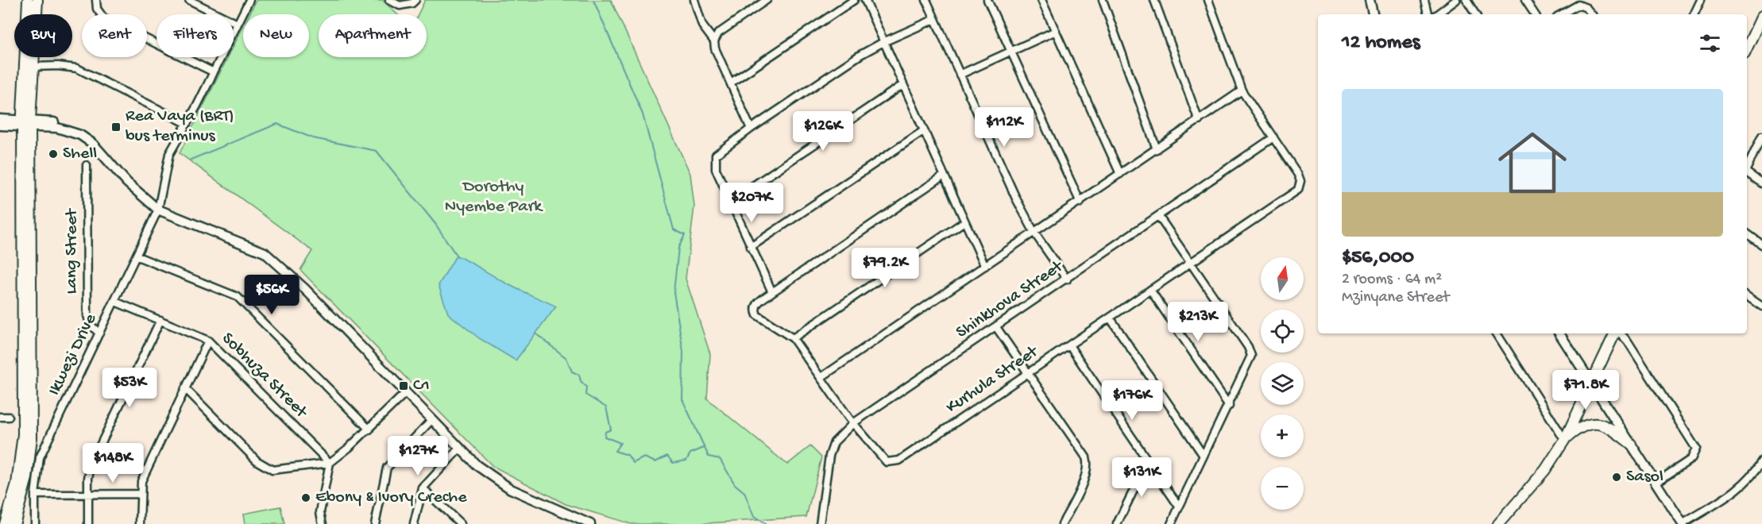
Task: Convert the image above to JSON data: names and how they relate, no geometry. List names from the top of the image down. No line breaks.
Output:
{"streets":{"street":["Lang Street","Shinkhova Street","Ikwezi Drive","Sobhuza Street","Kurhula Street"]},"crossings":[["Lang Street","Ikwezi Drive"],["Shinkhova Street","Kurhula Street"],["Ikwezi Drive","Sobhuza Street"]],"parks":["Dorothy Nyembe Park"],"places":{"transit":["Rea Vaya (BRT) bus terminus","C1"],"other":["Shell","Sasol","Ebony & Ivory Creche"]},"north":"top","page":{"chip":["Buy","Rent","Filters","New","Apartment"],"heading":"12 homes","list":[{"name":"$56,000","note":"2 rooms · 64 m² · Mzinyane Street"}],"price":["$112K","$126K","$207K","$79.2K","$56K","$213K","$53K","$71.8K","$176K","$127K","$148K","$131K"],"map_buttons":["+","−"]}}
